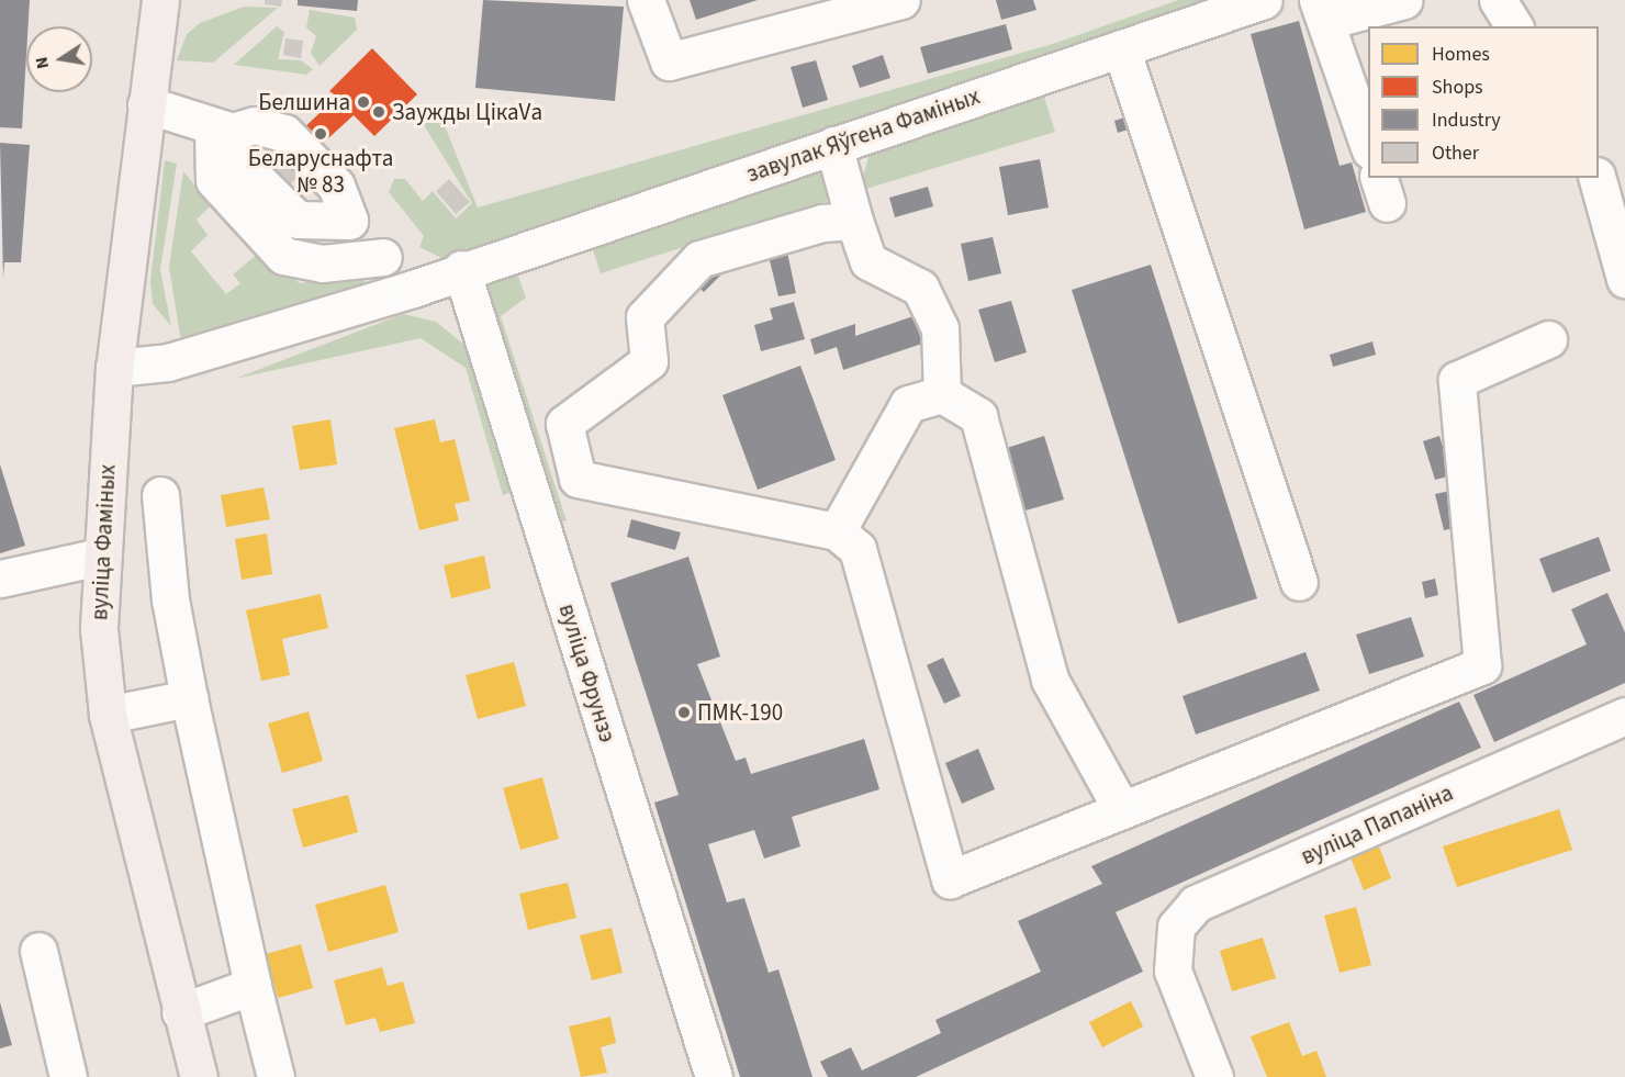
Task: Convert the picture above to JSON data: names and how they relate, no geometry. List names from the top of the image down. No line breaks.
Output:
{"streets":{"main road":["вуліца Фаміных"],"street":["завулак Яўгена Фаміных","вуліца Фрунзэ","вуліца Папаніна"]},"crossings":[["завулак Яўгена Фаміных","вуліца Фаміных"],["завулак Яўгена Фаміных","вуліца Фрунзэ"]],"places":["Белшина","Заужды ЦікаVа","Беларуснафта № 83","ПМК-190"],"legend":["Homes","Shops","Industry","Other"],"north":"left"}
